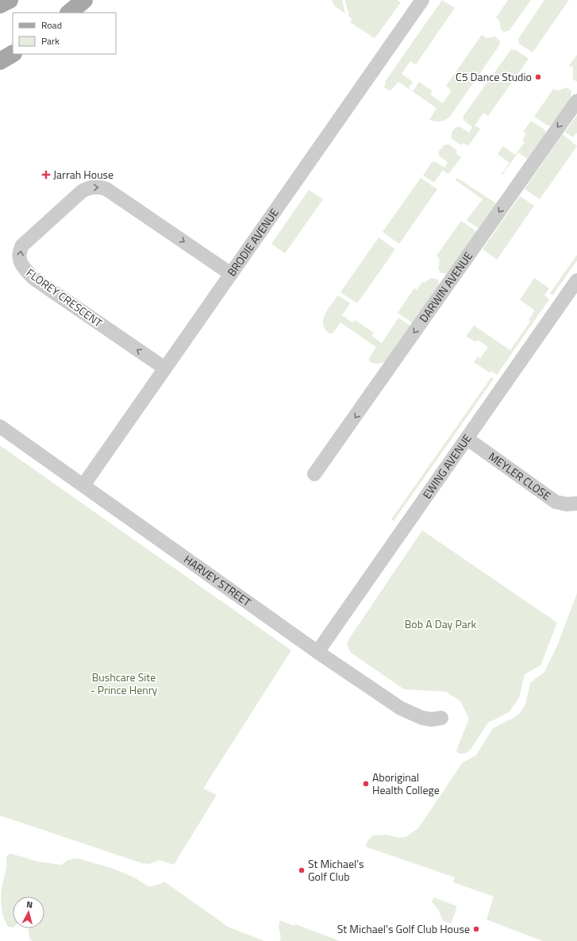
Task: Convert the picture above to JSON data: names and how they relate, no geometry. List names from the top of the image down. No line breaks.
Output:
{"streets":{"street":["BRODIE AVENUE","DARWIN AVENUE","FLOREY CRESCENT","EWING AVENUE","MEYLER CLOSE","HARVEY STREET"]},"crossings":[["BRODIE AVENUE","FLOREY CRESCENT"],["BRODIE AVENUE","HARVEY STREET"],["EWING AVENUE","MEYLER CLOSE"],["EWING AVENUE","HARVEY STREET"]],"one_way":["DARWIN AVENUE"],"parks":["Bob A Day Park","Bushcare Site - Prince Henry"],"places":{"other":["C5 Dance Studio","Aboriginal Health College","St Michael's Golf Club","St Michael's Golf Club House"],"health":["Jarrah House"]},"legend":["Road","Park"],"north":"top"}
